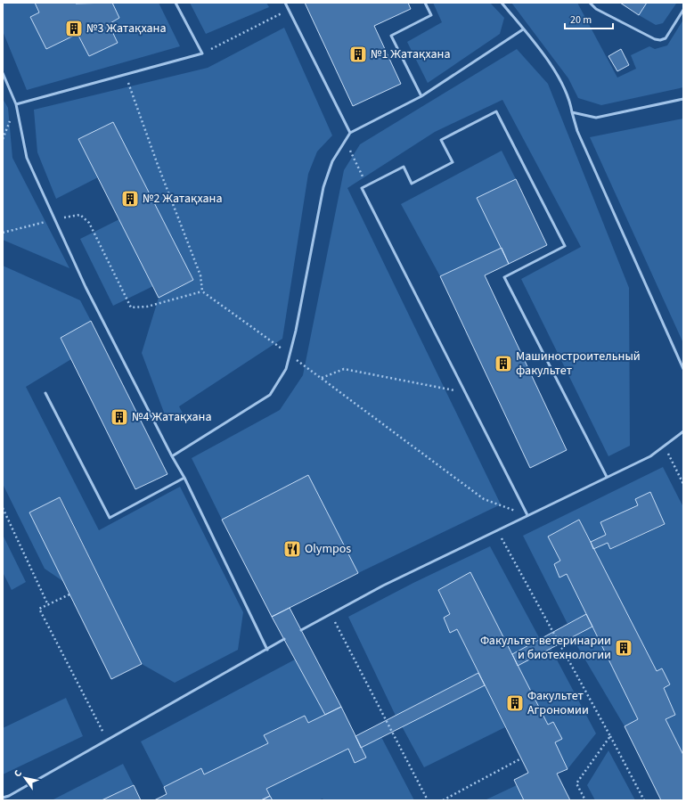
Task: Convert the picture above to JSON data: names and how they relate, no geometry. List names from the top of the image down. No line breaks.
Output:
{"places":{"building":["№3 Жатақхана","№1 Жатақхана","№2 Жатақхана","Машиностроительный факультет","№4 Жатақхана","Факультет ветеринарии и биотехнологии","Факультет Агрономии"],"restaurant":["Olympos"]},"scale_bar":"20 m","north":"top left"}
